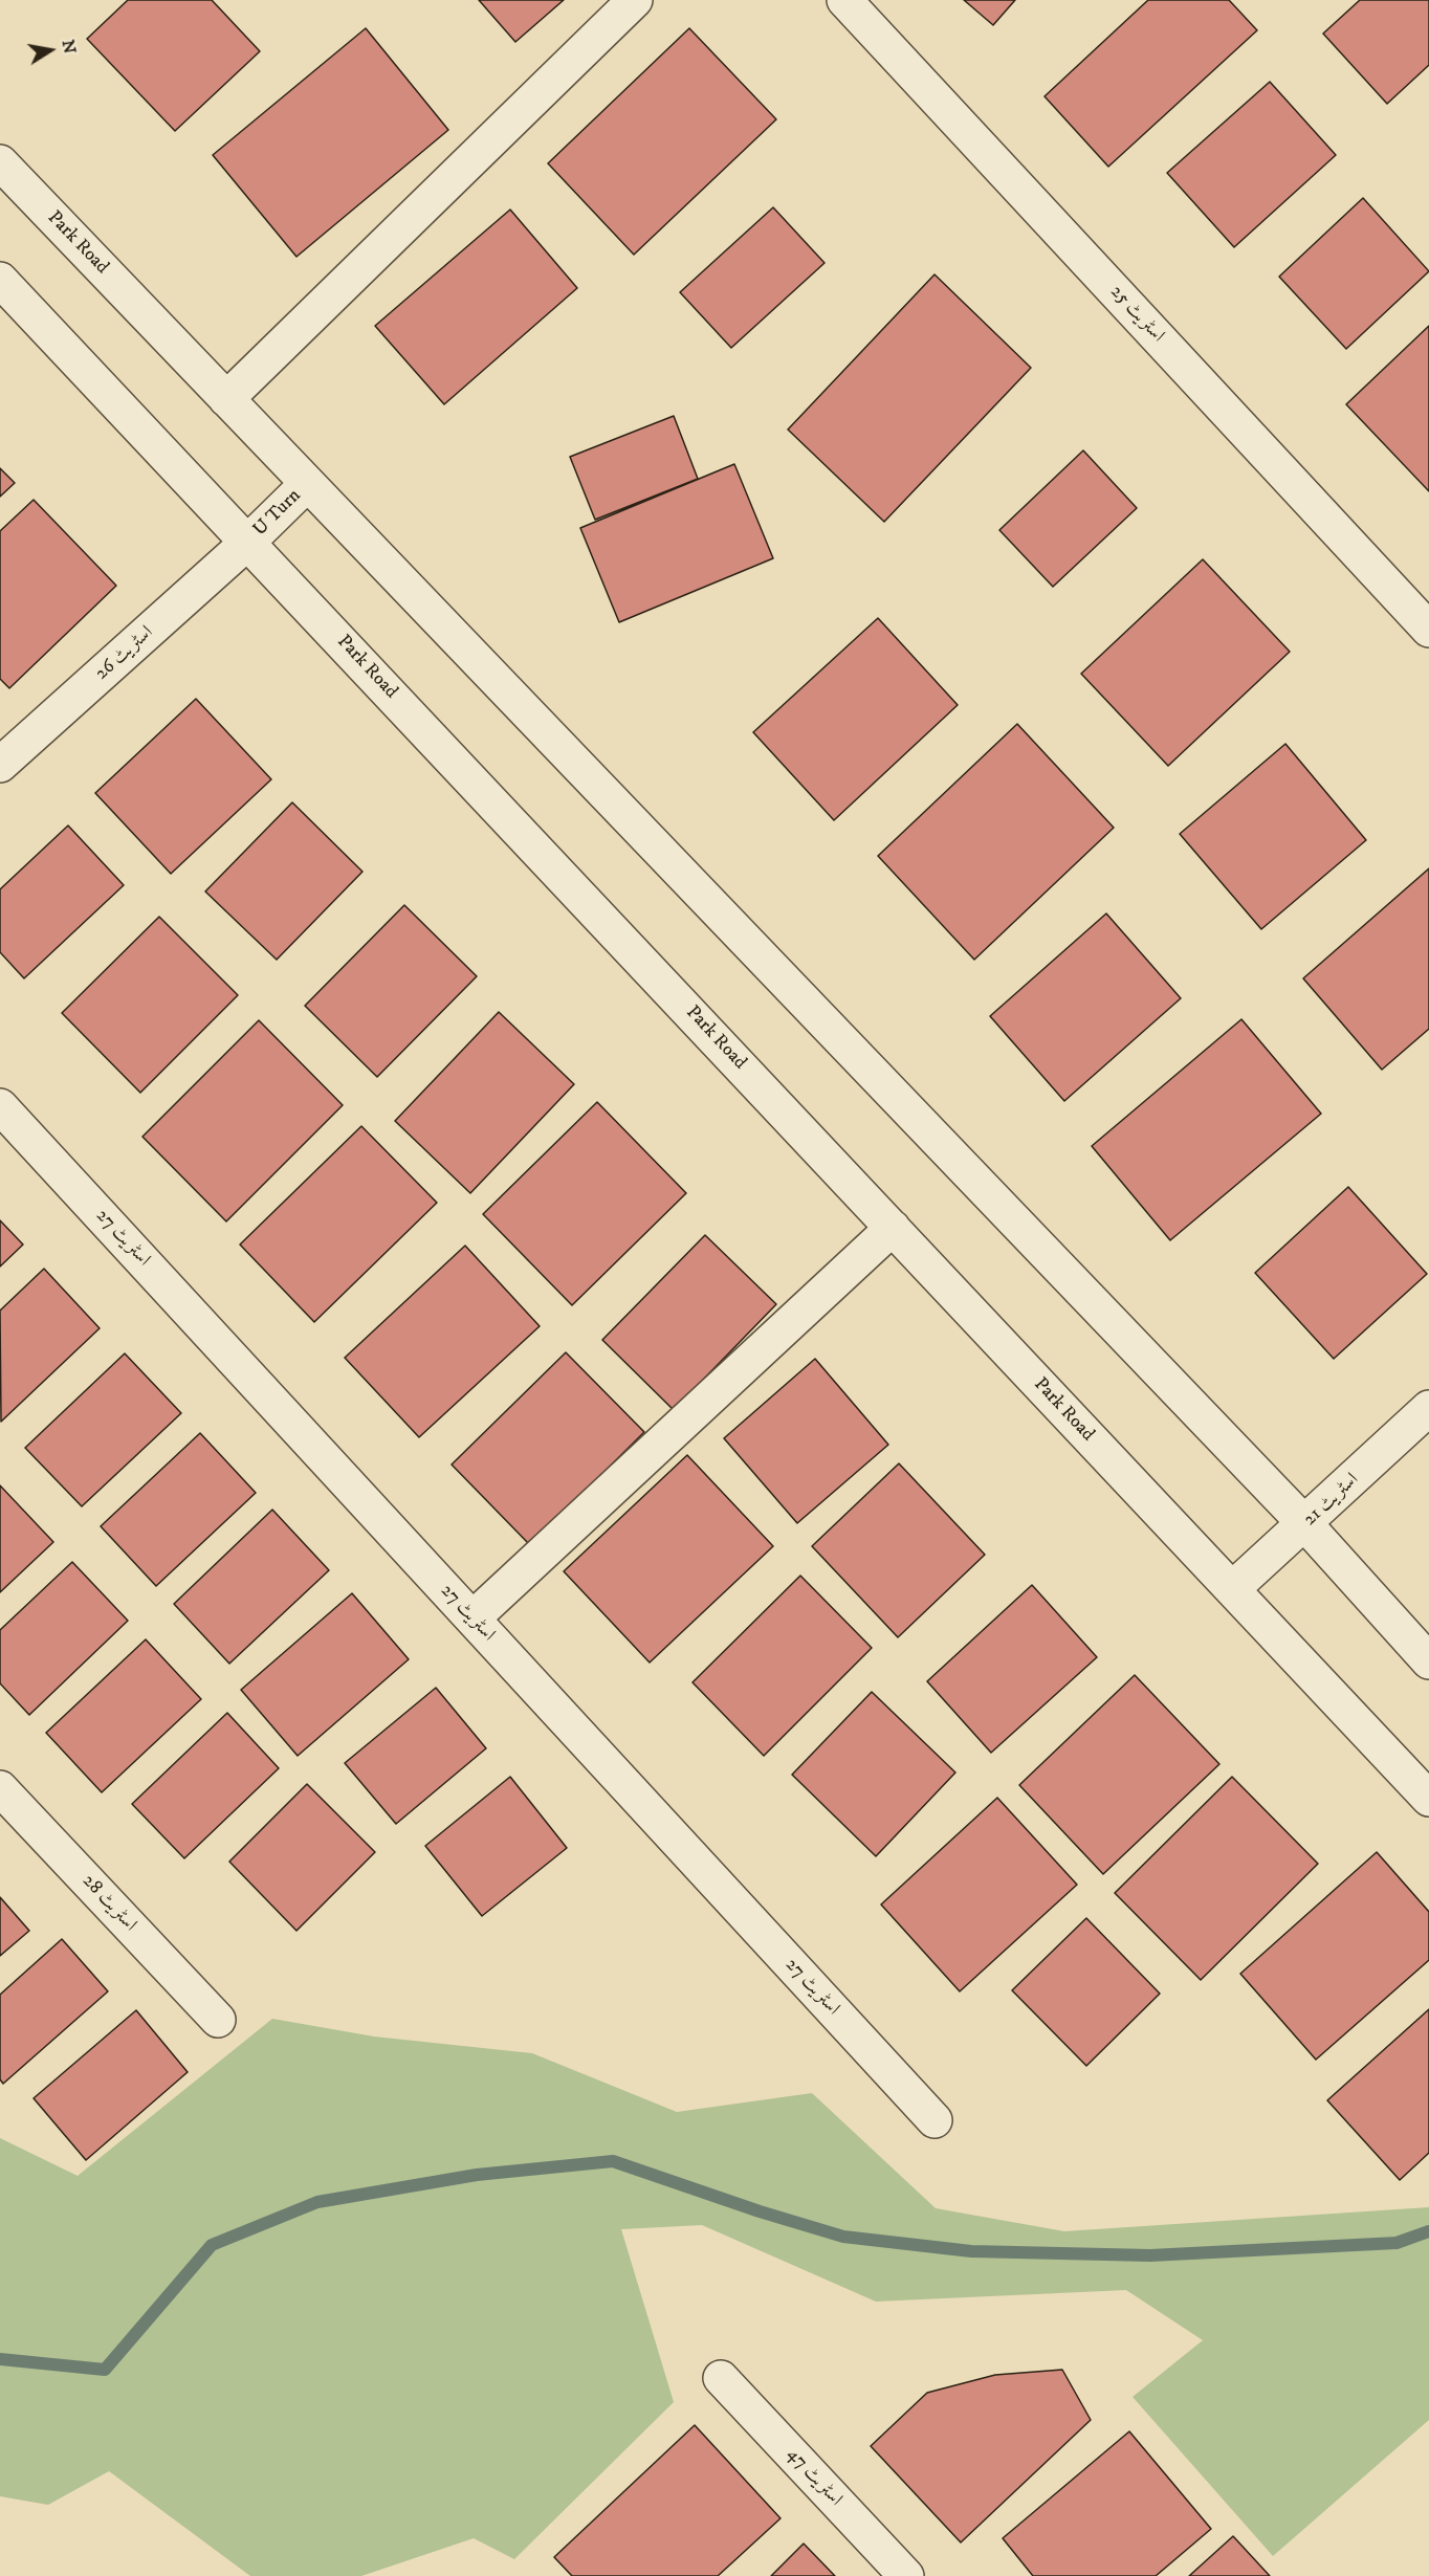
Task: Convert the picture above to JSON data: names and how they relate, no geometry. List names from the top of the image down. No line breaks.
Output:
{"streets":{"street":["Park Road","اسٹریٹ 25","U Turn","اسٹریٹ 26","اسٹریٹ 27","اسٹریٹ 21","اسٹریٹ 28","اسٹریٹ 47"]},"crossings":[["Park Road","U Turn"],["Park Road","اسٹریٹ 26"],["Park Road","اسٹریٹ 21"],["U Turn","اسٹریٹ 26"]],"north":"right"}
